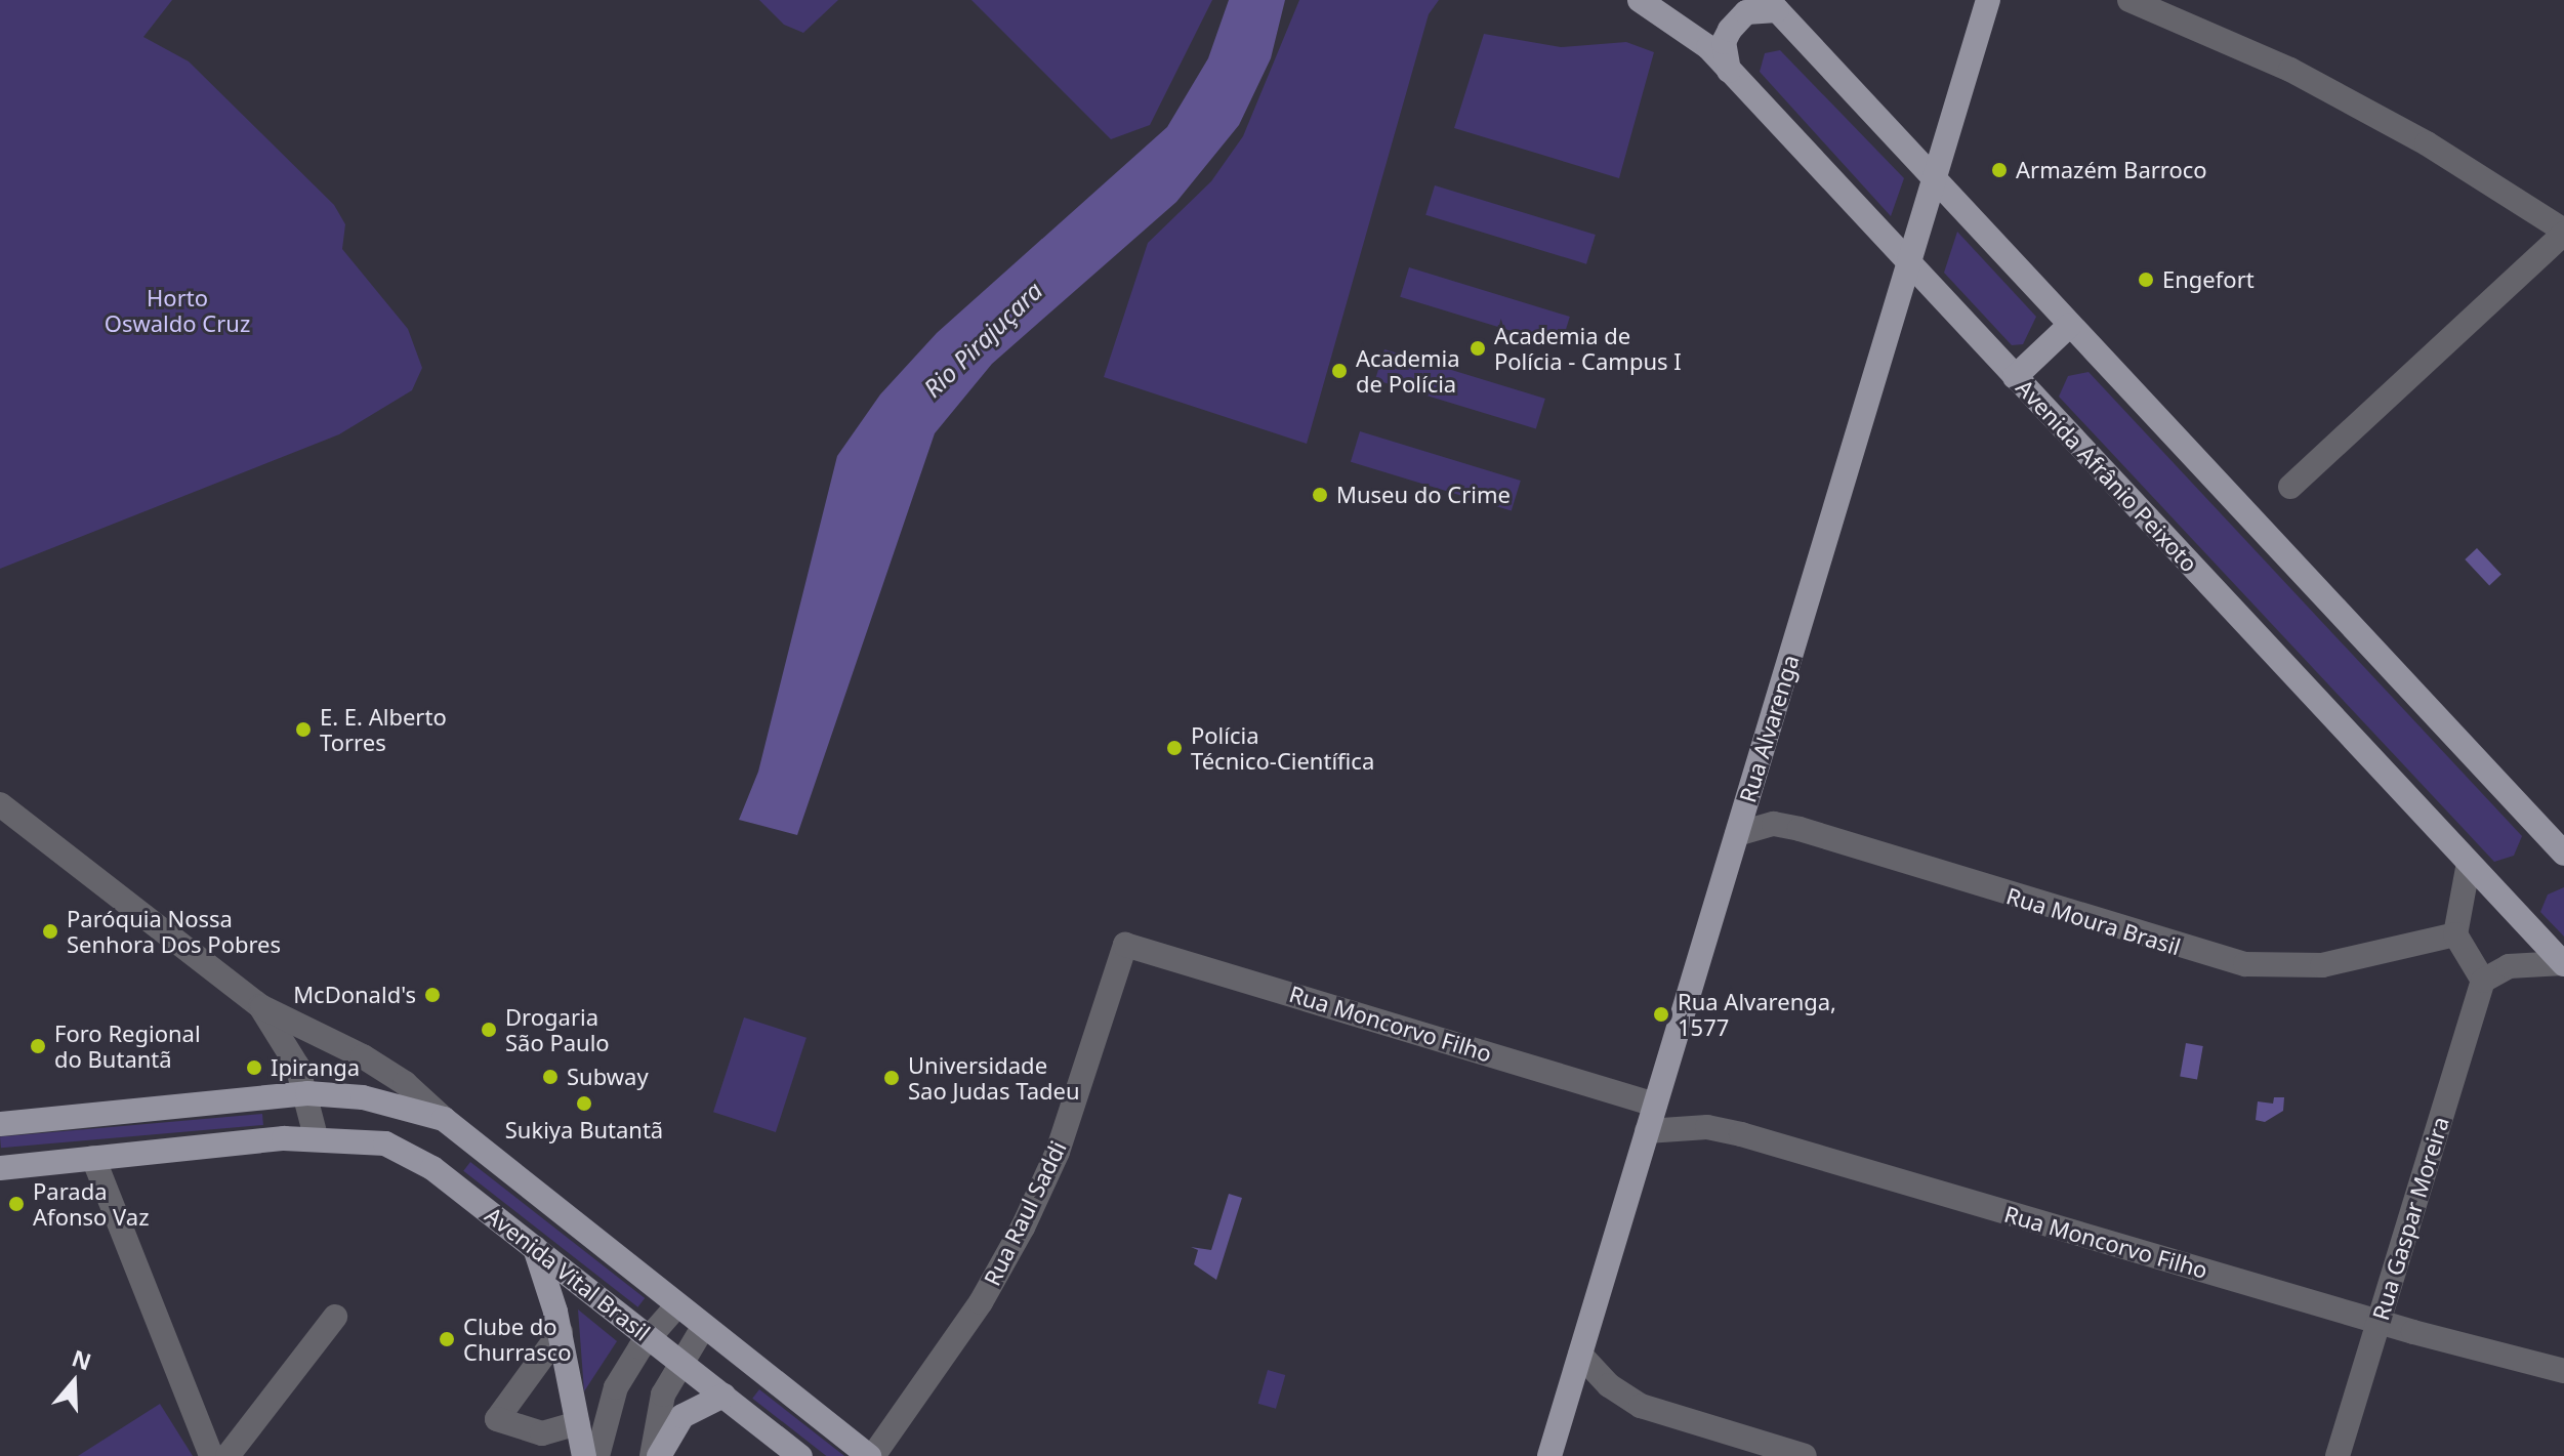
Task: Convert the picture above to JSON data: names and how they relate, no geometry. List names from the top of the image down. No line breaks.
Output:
{"streets":{"main road":["Avenida Afrânio Peixoto","Rua Alvarenga","Avenida Vital Brasil"],"street":["Rua Moura Brasil","Rua Moncorvo Filho","Rua Raul Saddi","Rua Gaspar Moreira"]},"crossings":[["Avenida Afrânio Peixoto","Rua Alvarenga"],["Rua Alvarenga","Rua Moura Brasil"],["Rua Alvarenga","Rua Moncorvo Filho"],["Rua Moncorvo Filho","Rua Raul Saddi"],["Rua Moncorvo Filho","Rua Gaspar Moreira"],["Rua Raul Saddi","Avenida Vital Brasil"]],"water":["Rio Pirajuçara"],"parks":["Horto Oswaldo Cruz"],"places":["Armazém Barroco","Engefort","Academia de Polícia - Campus I","Academia de Polícia","Museu do Crime","E. E. Alberto Torres","Polícia Técnico-Científica","Paróquia Nossa Senhora Dos Pobres","McDonald's","Rua Alvarenga, 1577","Drogaria São Paulo","Foro Regional do Butantã","Ipiranga","Subway","Universidade Sao Judas Tadeu","Sukiya Butantã","Parada Afonso Vaz","Clube do Churrasco"],"north":"top"}
